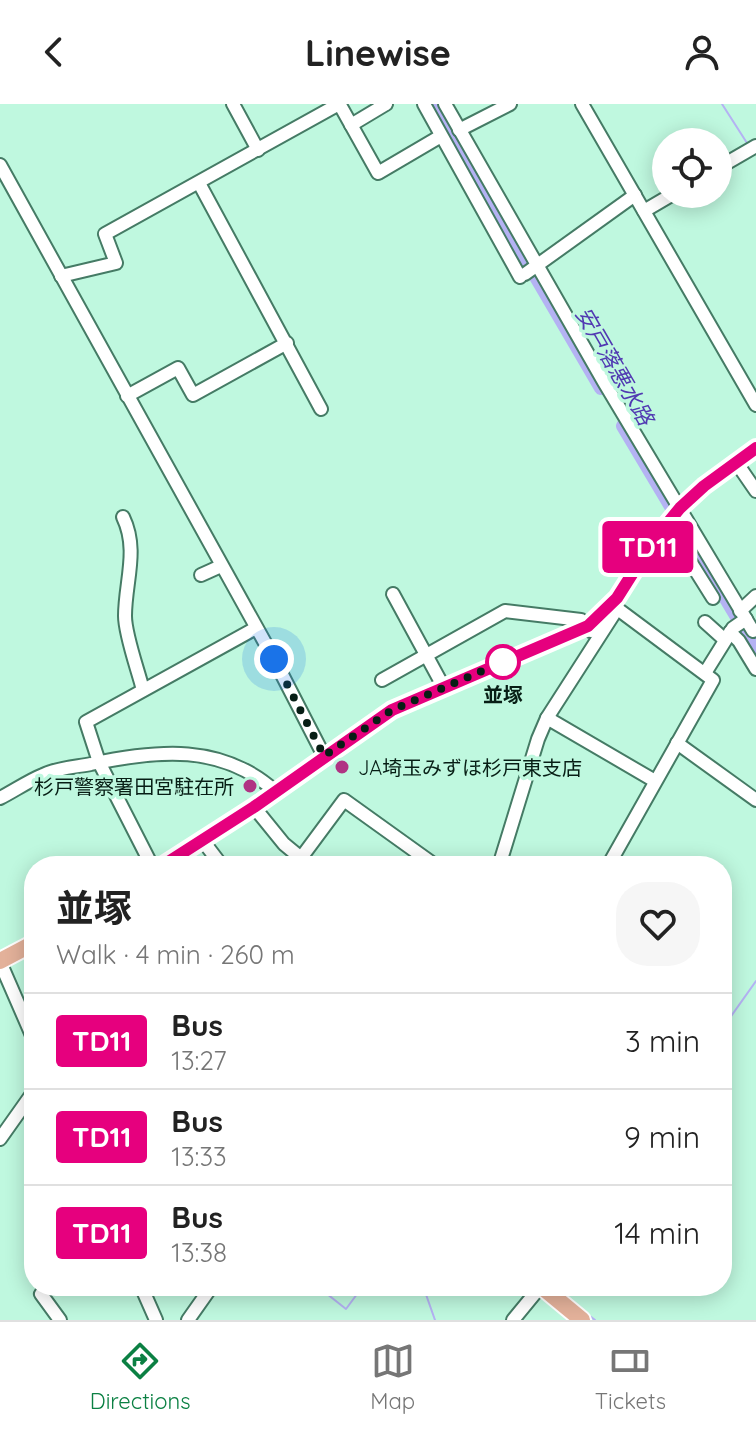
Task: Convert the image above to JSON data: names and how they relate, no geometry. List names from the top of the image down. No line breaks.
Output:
{"water":["安戸落悪水路"],"places":["並塚","JA埼玉みずほ杉戸東支店","杉戸警察署田宮駐在所"],"lines":["bus line TD11"],"page":{"header":"Linewise","on_map":"TD11","heading":["並塚","Walk · 4 min · 260 m"],"list":[{"mark":"TD11","name":"Bus","note":"13:27","value":"3 min"},{"mark":"TD11","name":"Bus","note":"13:33","value":"9 min"},{"mark":"TD11","name":"Bus","note":"13:38","value":"14 min"}],"tabs":["Directions","Map","Tickets"]}}
